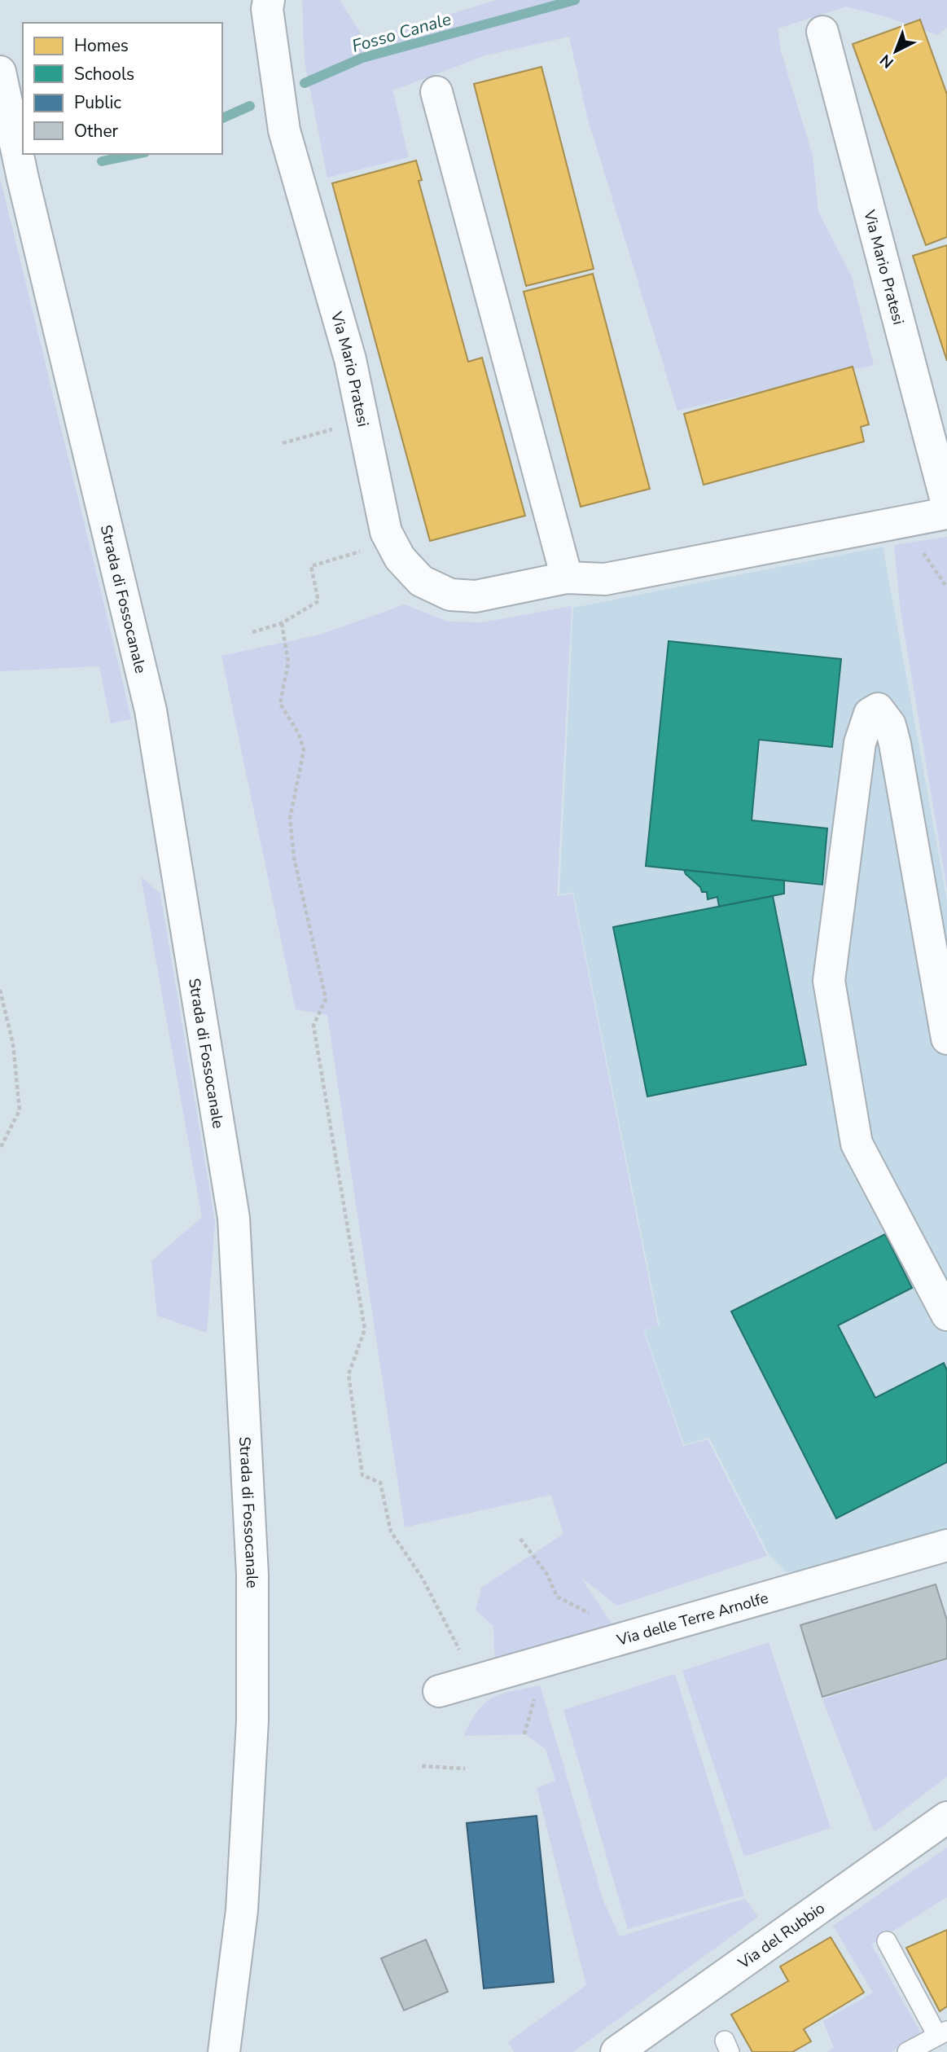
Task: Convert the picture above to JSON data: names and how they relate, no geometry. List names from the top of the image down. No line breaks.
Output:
{"streets":{"street":["Via Mario Pratesi","Strada di Fossocanale","Via delle Terre Arnolfe","Via del Rubbio"]},"water":["Fosso Canale"],"legend":["Homes","Schools","Public","Other"],"north":"bottom left"}
